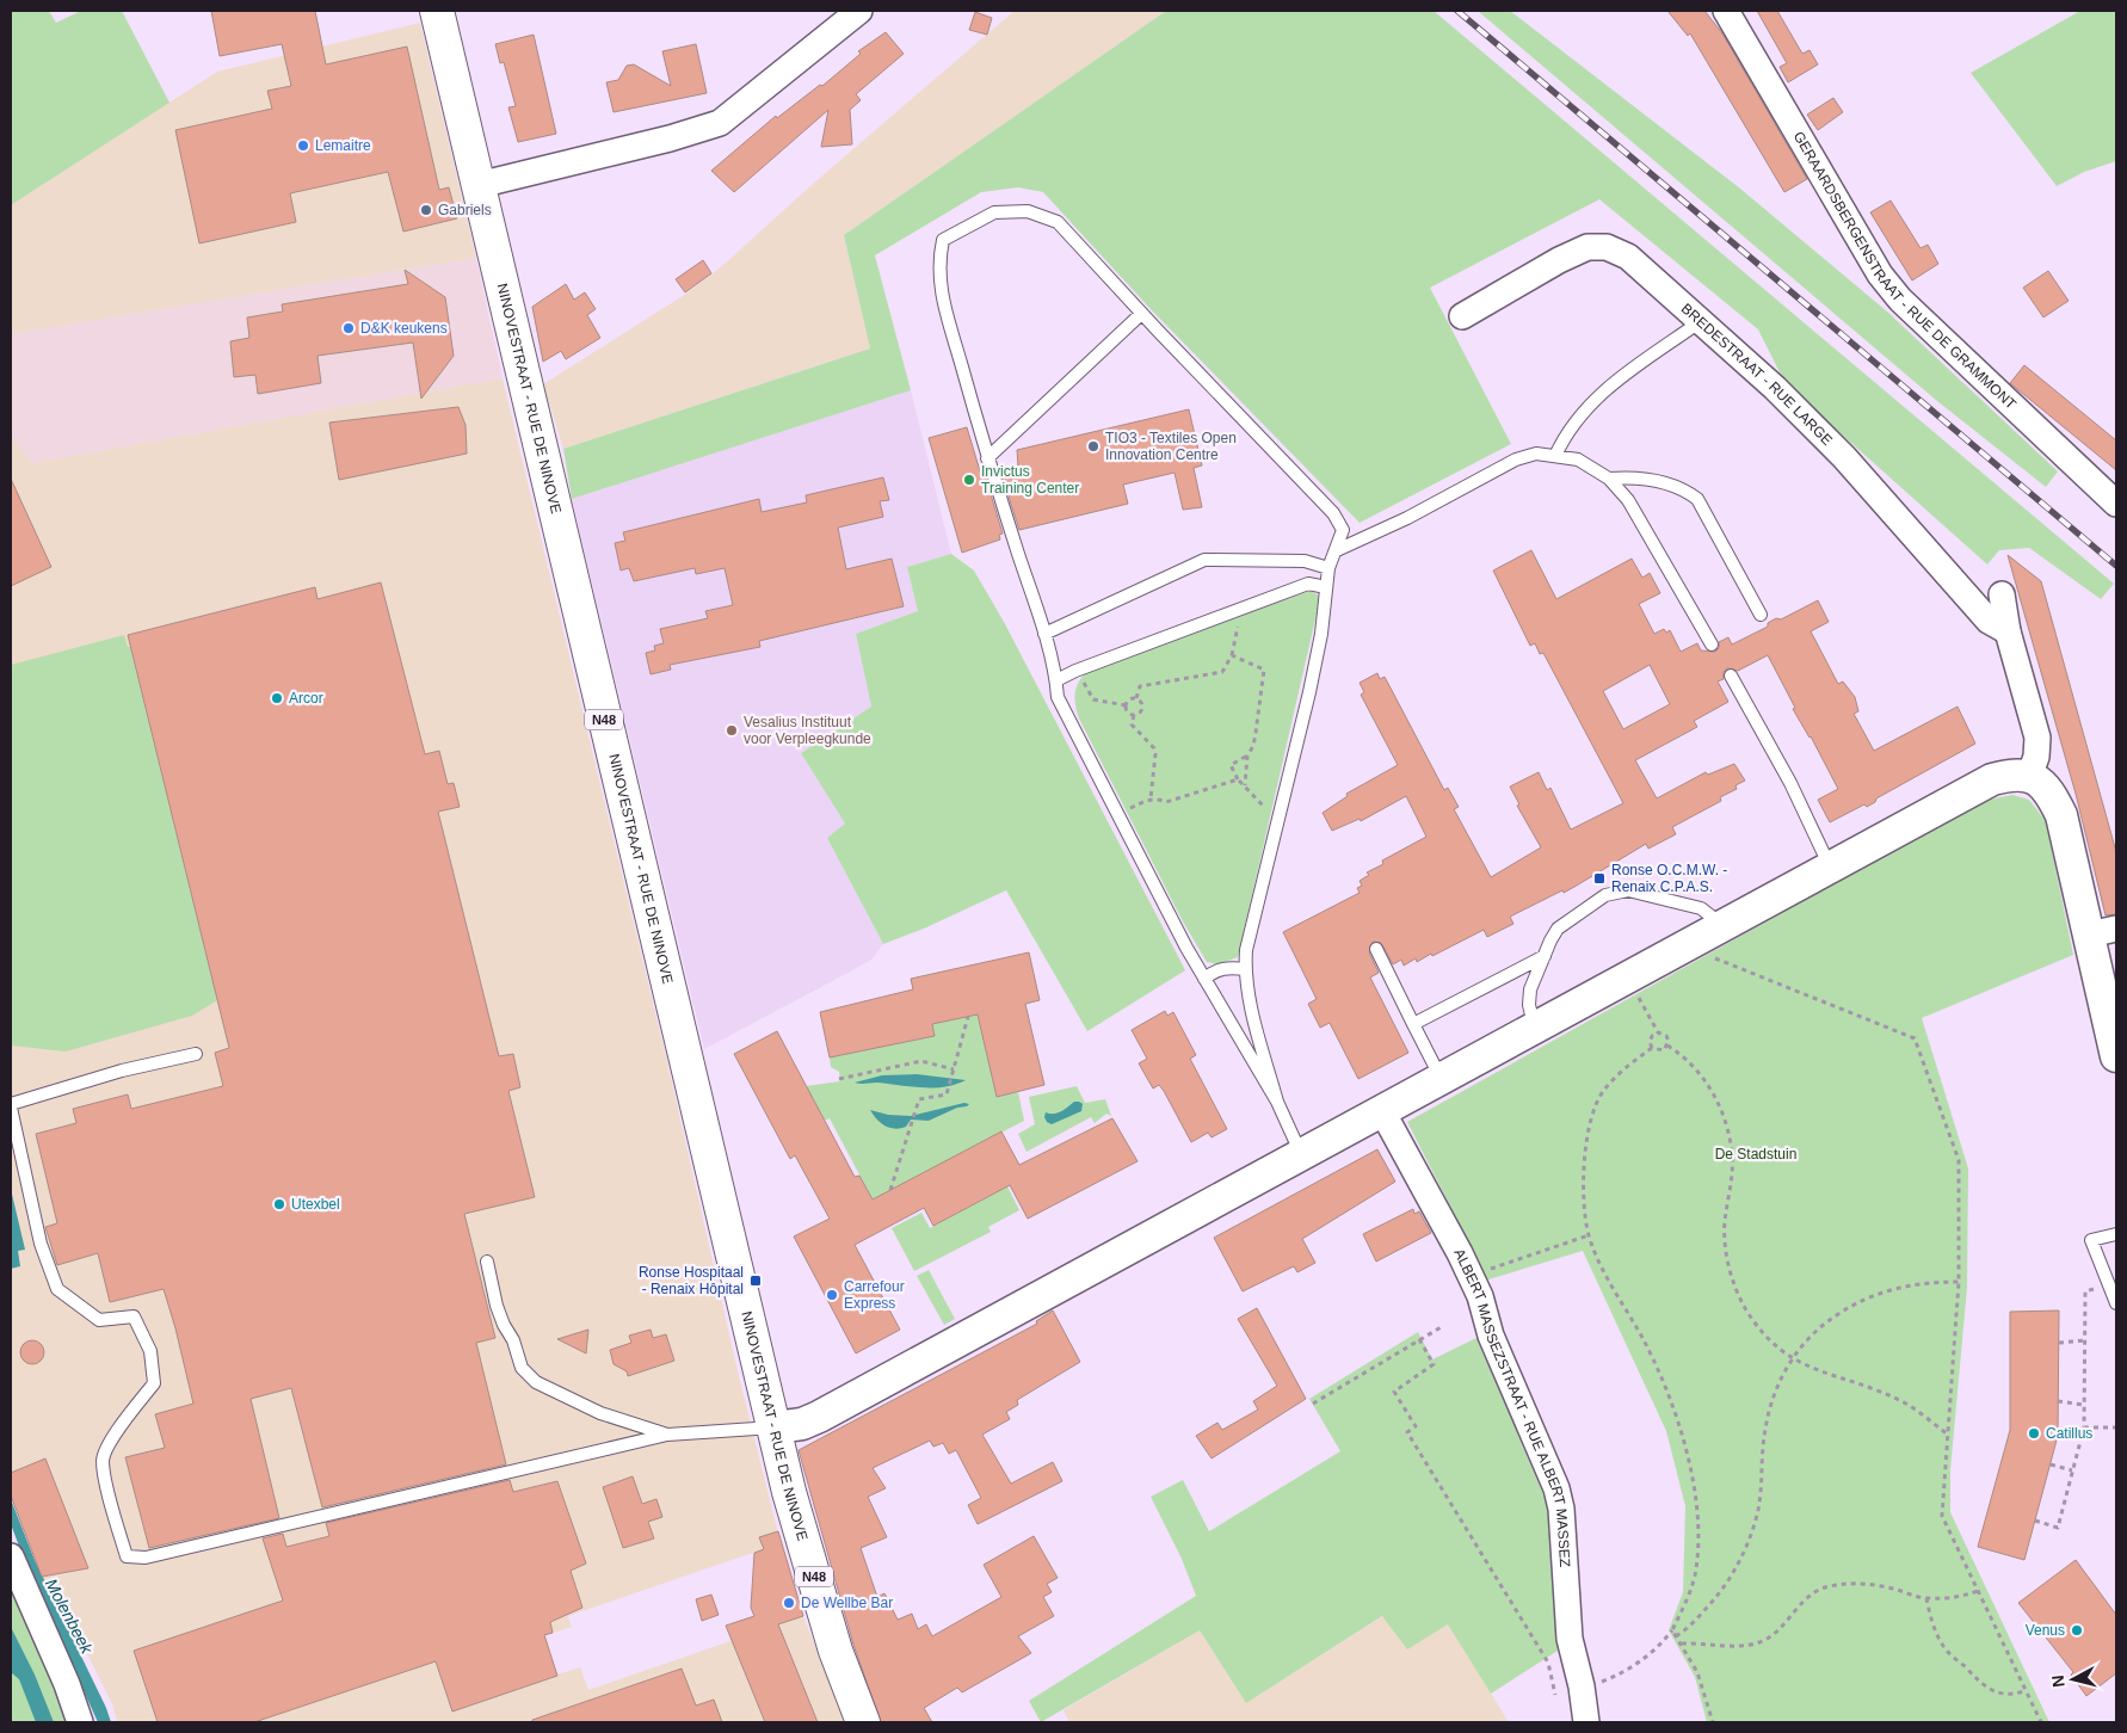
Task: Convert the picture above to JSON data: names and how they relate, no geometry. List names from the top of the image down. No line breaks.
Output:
{"streets":{"main road":["NINOVESTRAAT - RUE DE NINOVE","N48"],"street":["GERAARDSBERGENSTRAAT - RUE DE GRAMMONT","BREDESTRAAT - RUE LARGE","ALBERT MASSEZSTRAAT - RUE ALBERT MASSEZ"]},"water":["Molenbeek"],"parks":["De Stadstuin"],"places":{"other":["Lemaitre","Gabriels","D&K keukens","TIO3 - Textiles Open Innovation Centre","Invictus Training Center","Arcor","Vesalius Instituut voor Verpleegkunde","Utexbel","Carrefour Express","Catillus","De Wellbe Bar","Venus"],"transit":["Ronse O.C.M.W. - Renaix C.P.A.S.","Ronse Hospitaal - Renaix Hôpital"]},"north":"left"}
